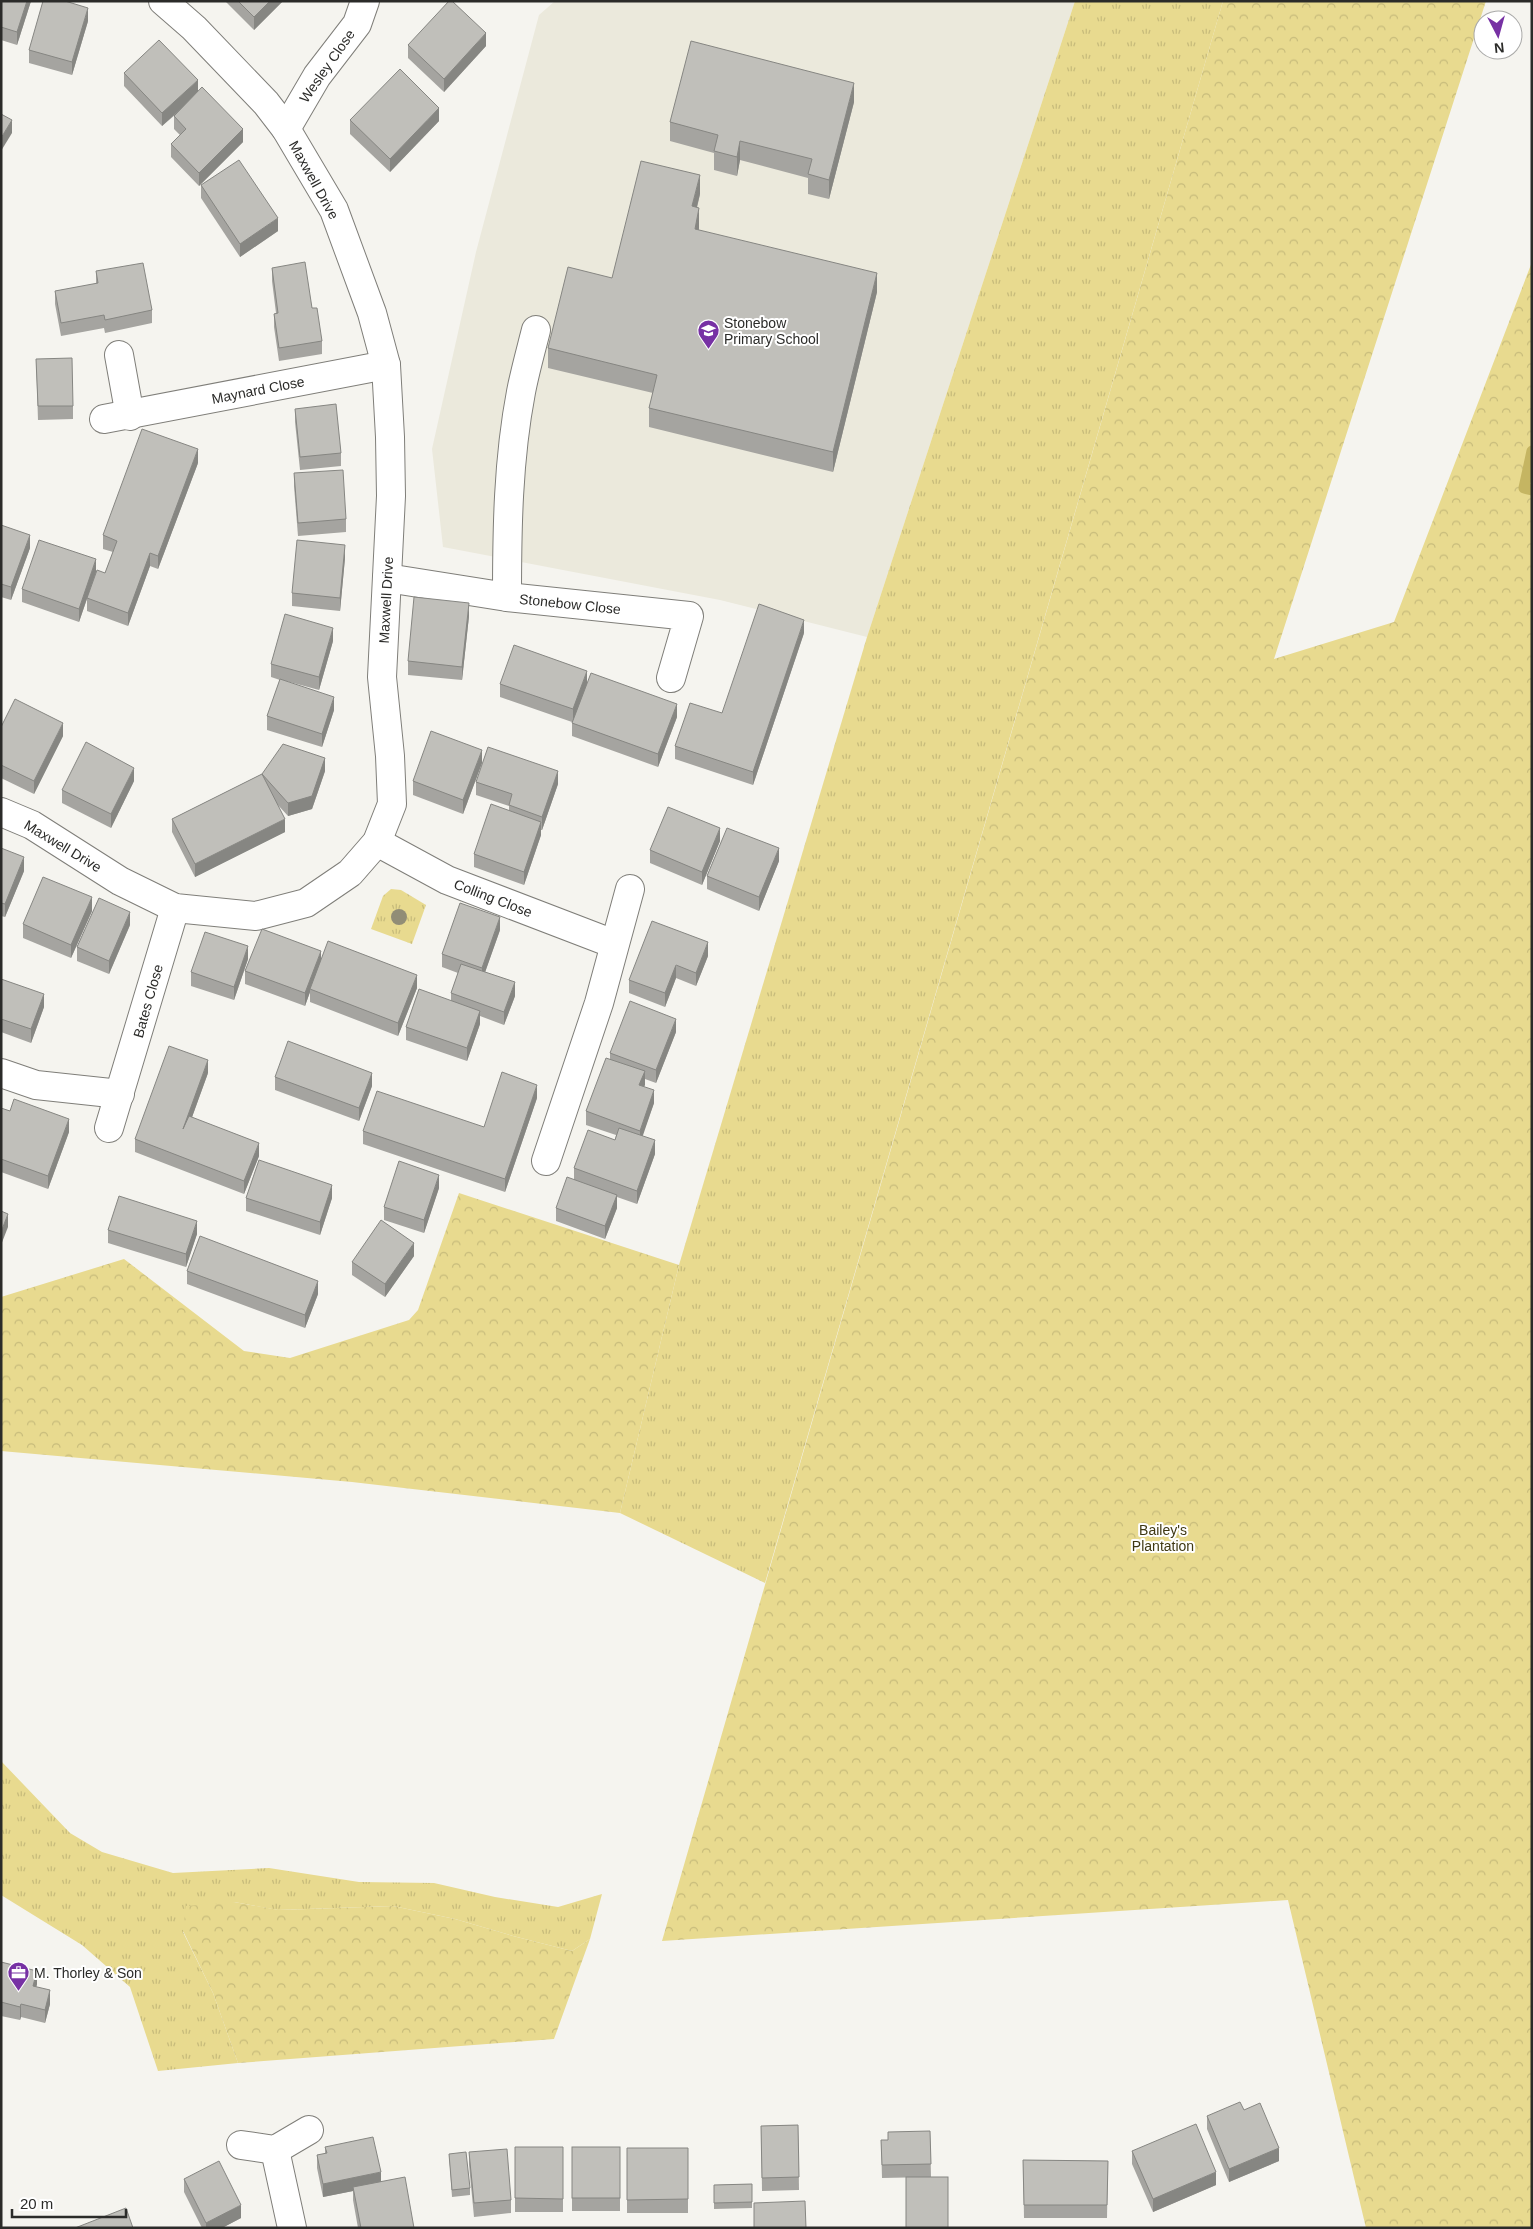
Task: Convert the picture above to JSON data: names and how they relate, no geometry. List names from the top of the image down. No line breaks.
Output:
{"streets":{"street":["Wesley Close","Maxwell Drive","Maynard Close","Stonebow Close","Colling Close","Bates Close"]},"crossings":[["Wesley Close","Maxwell Drive"],["Maxwell Drive","Maynard Close"],["Maxwell Drive","Stonebow Close"],["Maxwell Drive","Colling Close"],["Maxwell Drive","Bates Close"]],"parks":["Bailey's Plantation"],"places":{"school or university":["Stonebow Primary School"],"office":["M. Thorley & Son"]},"scale_bar":"20 m","north":"bottom"}
